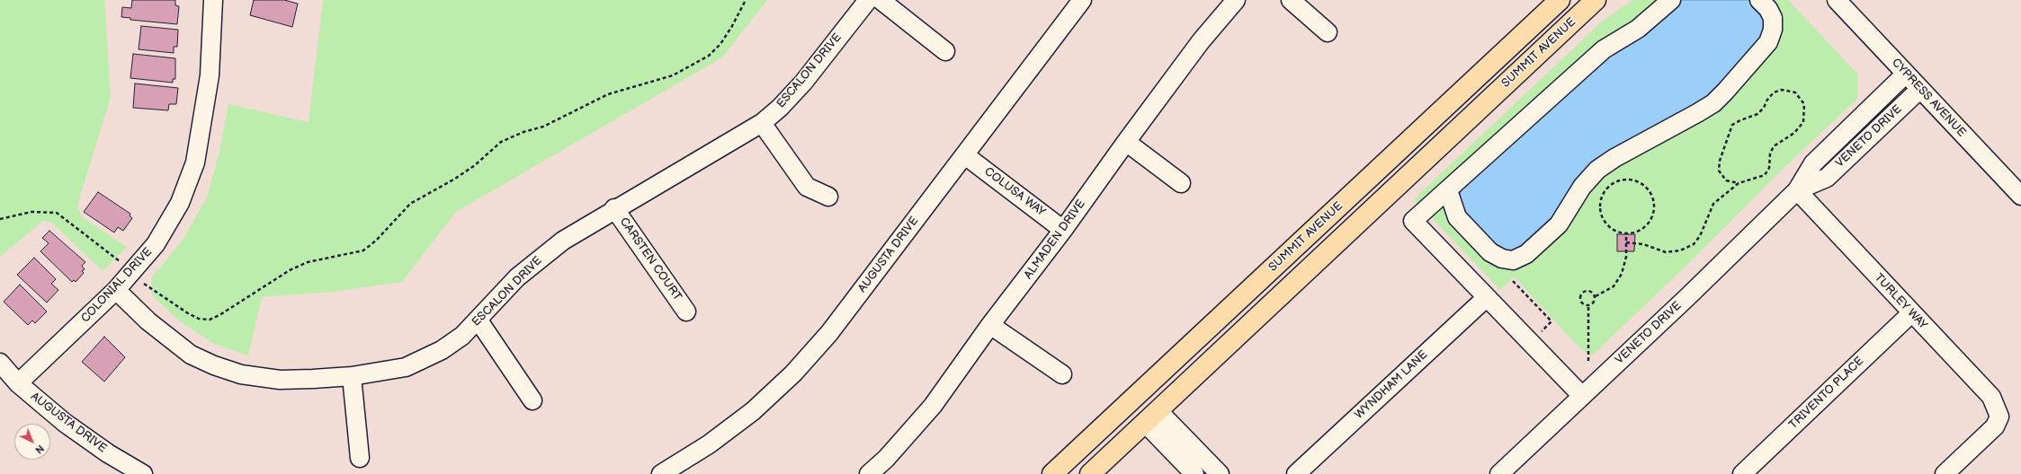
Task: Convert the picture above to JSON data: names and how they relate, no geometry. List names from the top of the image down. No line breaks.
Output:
{"streets":{"main road":["SUMMIT AVENUE"],"street":["ESCALON DRIVE","CYPRESS AVENUE","VENETO DRIVE","COLUSA WAY","ALMADEN DRIVE","AUGUSTA DRIVE","CARSTEN COURT","COLONIAL DRIVE","TURLEY WAY","WYNDHAM LANE","TRIVENTO PLACE"]},"crossings":[["ESCALON DRIVE","CARSTEN COURT"],["ESCALON DRIVE","COLONIAL DRIVE"],["CYPRESS AVENUE","VENETO DRIVE"],["VENETO DRIVE","TURLEY WAY"],["COLUSA WAY","ALMADEN DRIVE"],["COLUSA WAY","AUGUSTA DRIVE"],["AUGUSTA DRIVE","COLONIAL DRIVE"],["TURLEY WAY","TRIVENTO PLACE"]],"north":"bottom right"}
